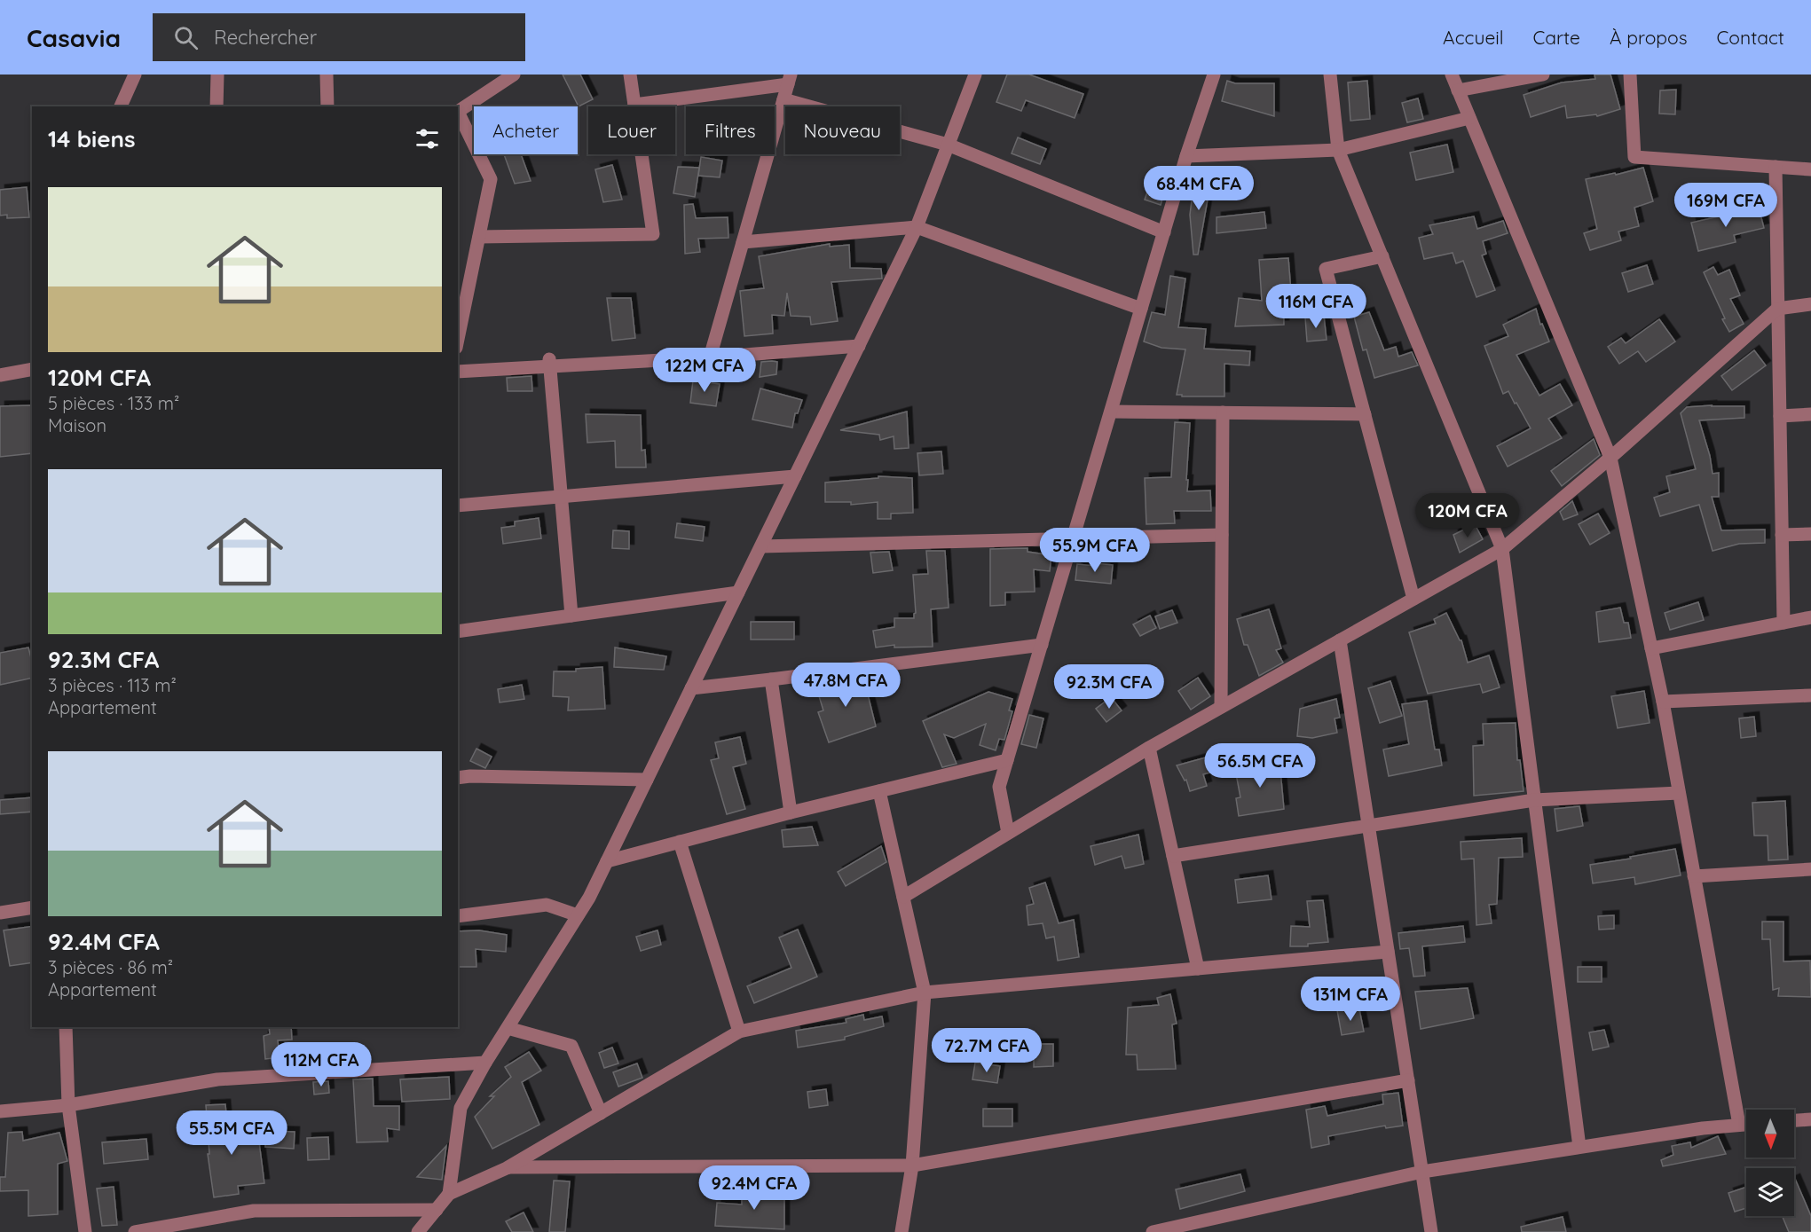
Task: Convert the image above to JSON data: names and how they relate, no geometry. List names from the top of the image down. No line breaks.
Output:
{"north":"bottom","page":{"header":"Casavia","search":"Rechercher","nav":["Accueil","Carte","À propos","Contact"],"chip":["Acheter","Louer","Filtres","Nouveau"],"heading":"14 biens","price":["68.4M CFA","169M CFA","116M CFA","122M CFA","120M CFA","55.9M CFA","47.8M CFA","92.3M CFA","56.5M CFA","131M CFA","72.7M CFA","112M CFA","55.5M CFA","92.4M CFA"],"list":[{"name":"120M CFA","note":"5 pièces · 133 m² · Maison"},{"name":"92.3M CFA","note":"3 pièces · 113 m² · Appartement"},{"name":"92.4M CFA","note":"3 pièces · 86 m² · Appartement"}]}}
